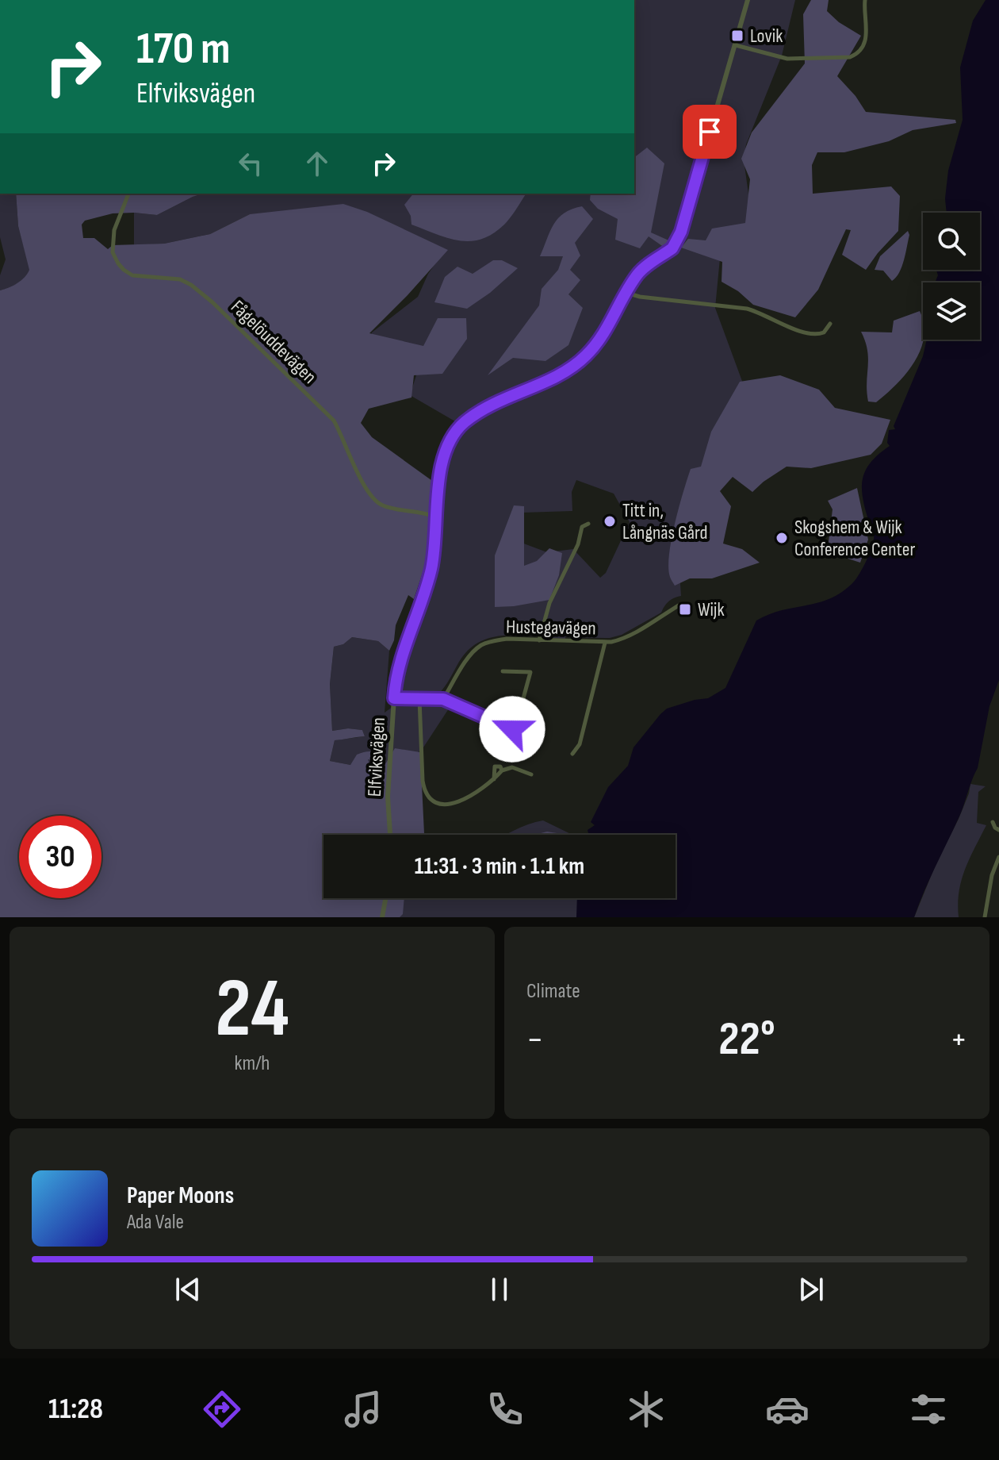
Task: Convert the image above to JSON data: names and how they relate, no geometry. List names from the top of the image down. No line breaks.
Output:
{"streets":{"street":["Fågelöuddevägen","Hustegavägen","Elfviksvägen"]},"crossings":[["Fågelöuddevägen","Elfviksvägen"]],"places":{"transit":["Lovik","Wijk"],"other":["Titt in, Långnäs Gård","Skogshem & Wijk Conference Center"]},"page":{"turn":["170 m","Elfviksvägen"],"limit":"30","trip":"11:31 · 3 min · 1.1 km","tile":[["24","km/h"],"Climate"],"heat":["−","22°","+"],"song":["Paper Moons","Ada Vale"],"tabs":"11:28"}}
